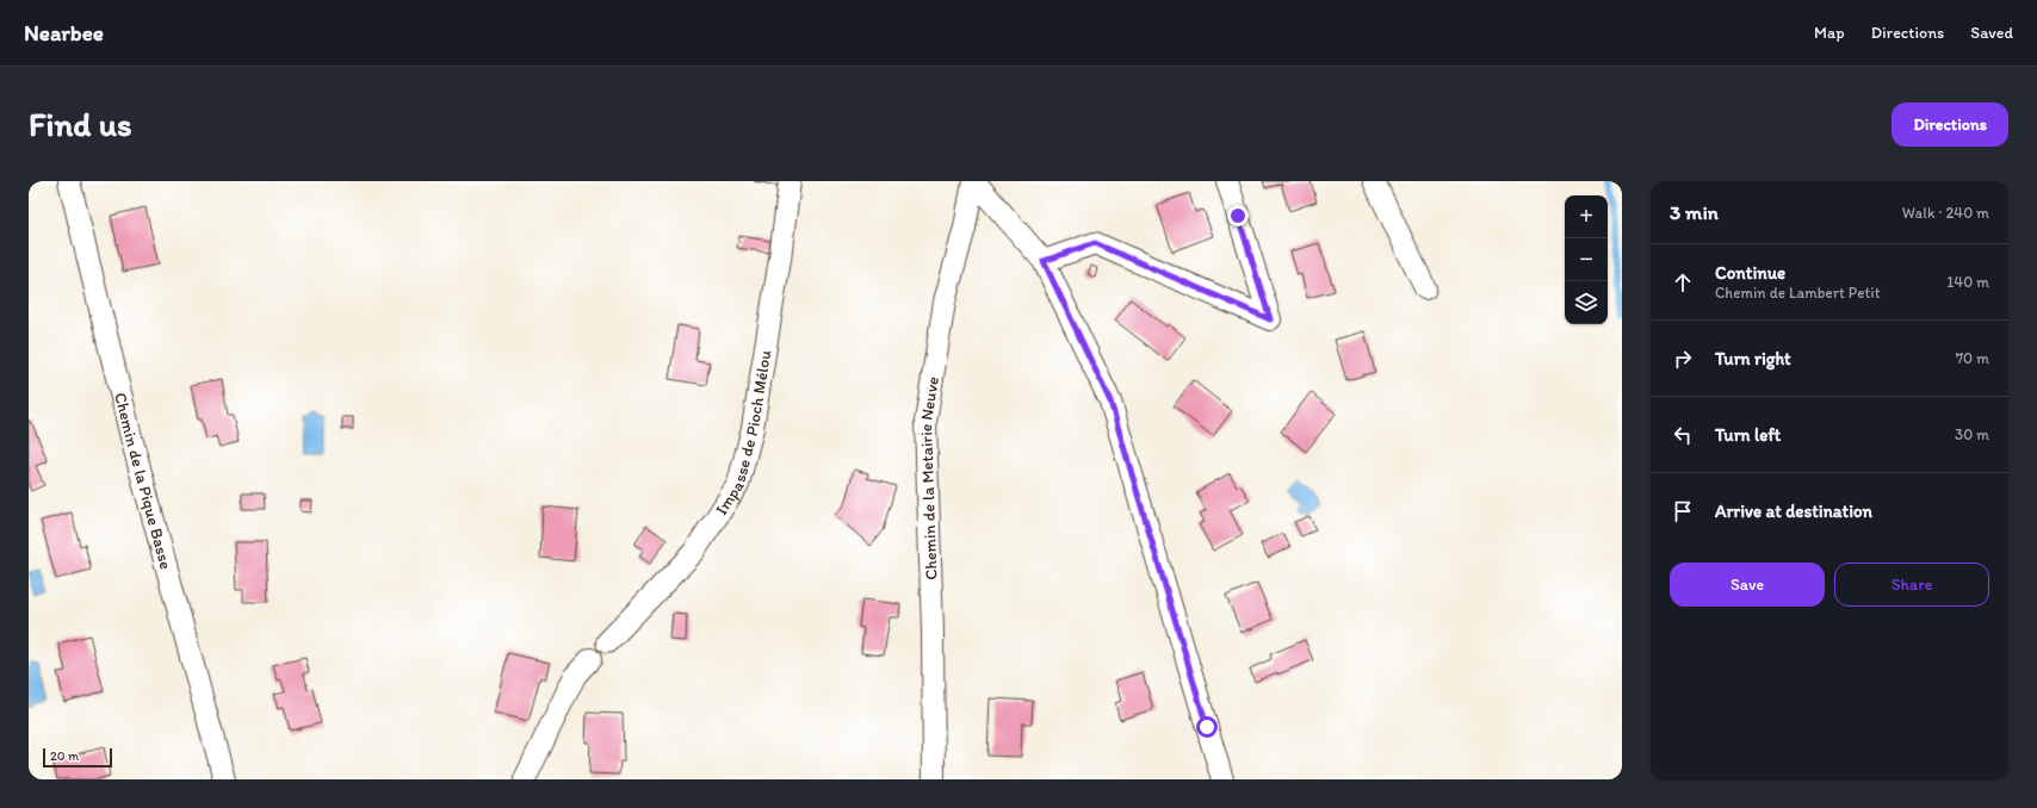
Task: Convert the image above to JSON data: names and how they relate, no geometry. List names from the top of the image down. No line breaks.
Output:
{"streets":{"street":["Impasse de Pioch Mélou","Chemin de la Metairie Neuve","Chemin de la Pique Basse"]},"scale_bar":"20 m","page":{"header":"Nearbee","nav":["Map","Directions","Saved"],"buttons":["Directions",["Save","Share"]],"title":"Find us","heading":["3 min","Walk · 240 m"],"map_buttons":["+","−"],"list":[["Continue","Chemin de Lambert Petit","140 m"],["Turn right","70 m"],["Turn left","30 m"],"Arrive at destination"],"scale":"20 m"}}
